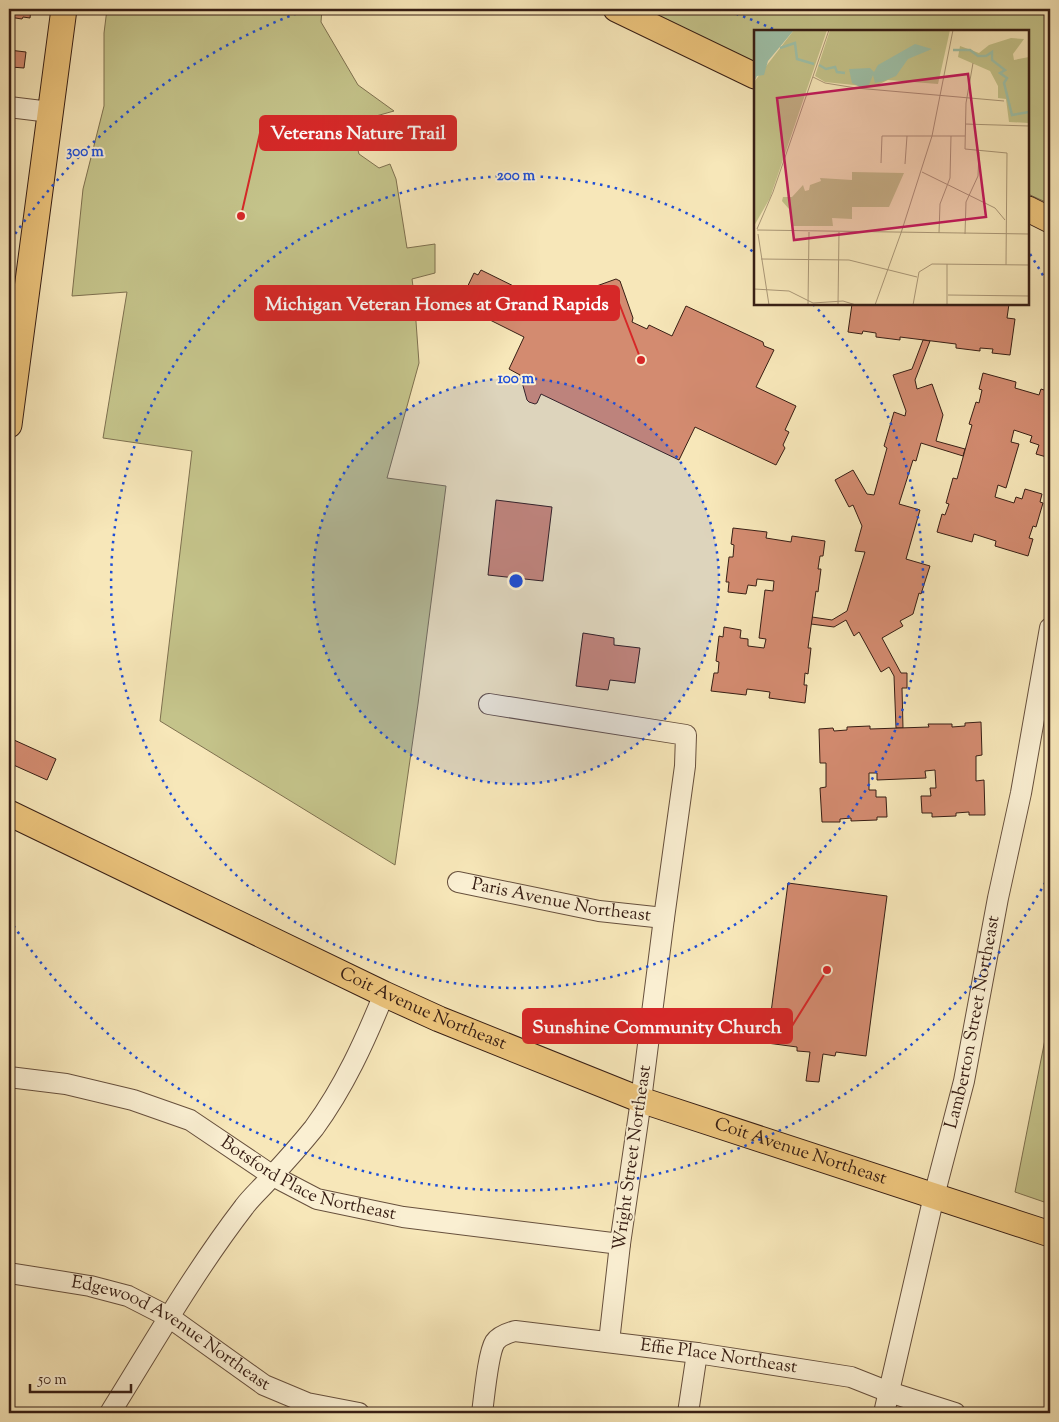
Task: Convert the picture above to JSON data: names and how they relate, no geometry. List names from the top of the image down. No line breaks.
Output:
{"streets":{"main road":["Coit Avenue Northeast"],"street":["Paris Avenue Northeast","Lamberton Street Northeast","Wright Street Northeast","Botsford Place Northeast","Edgewood Avenue Northeast","Effie Place Northeast"]},"crossings":[["Paris Avenue Northeast","Wright Street Northeast"],["Coit Avenue Northeast","Lamberton Street Northeast"],["Coit Avenue Northeast","Wright Street Northeast"],["Lamberton Street Northeast","Effie Place Northeast"],["Wright Street Northeast","Botsford Place Northeast"],["Wright Street Northeast","Effie Place Northeast"]],"places":["Veterans Nature Trail","Michigan Veteran Homes at Grand Rapids","Sunshine Community Church"],"scale_bar":"50 m","rings":["300 m","200 m","100 m"]}
